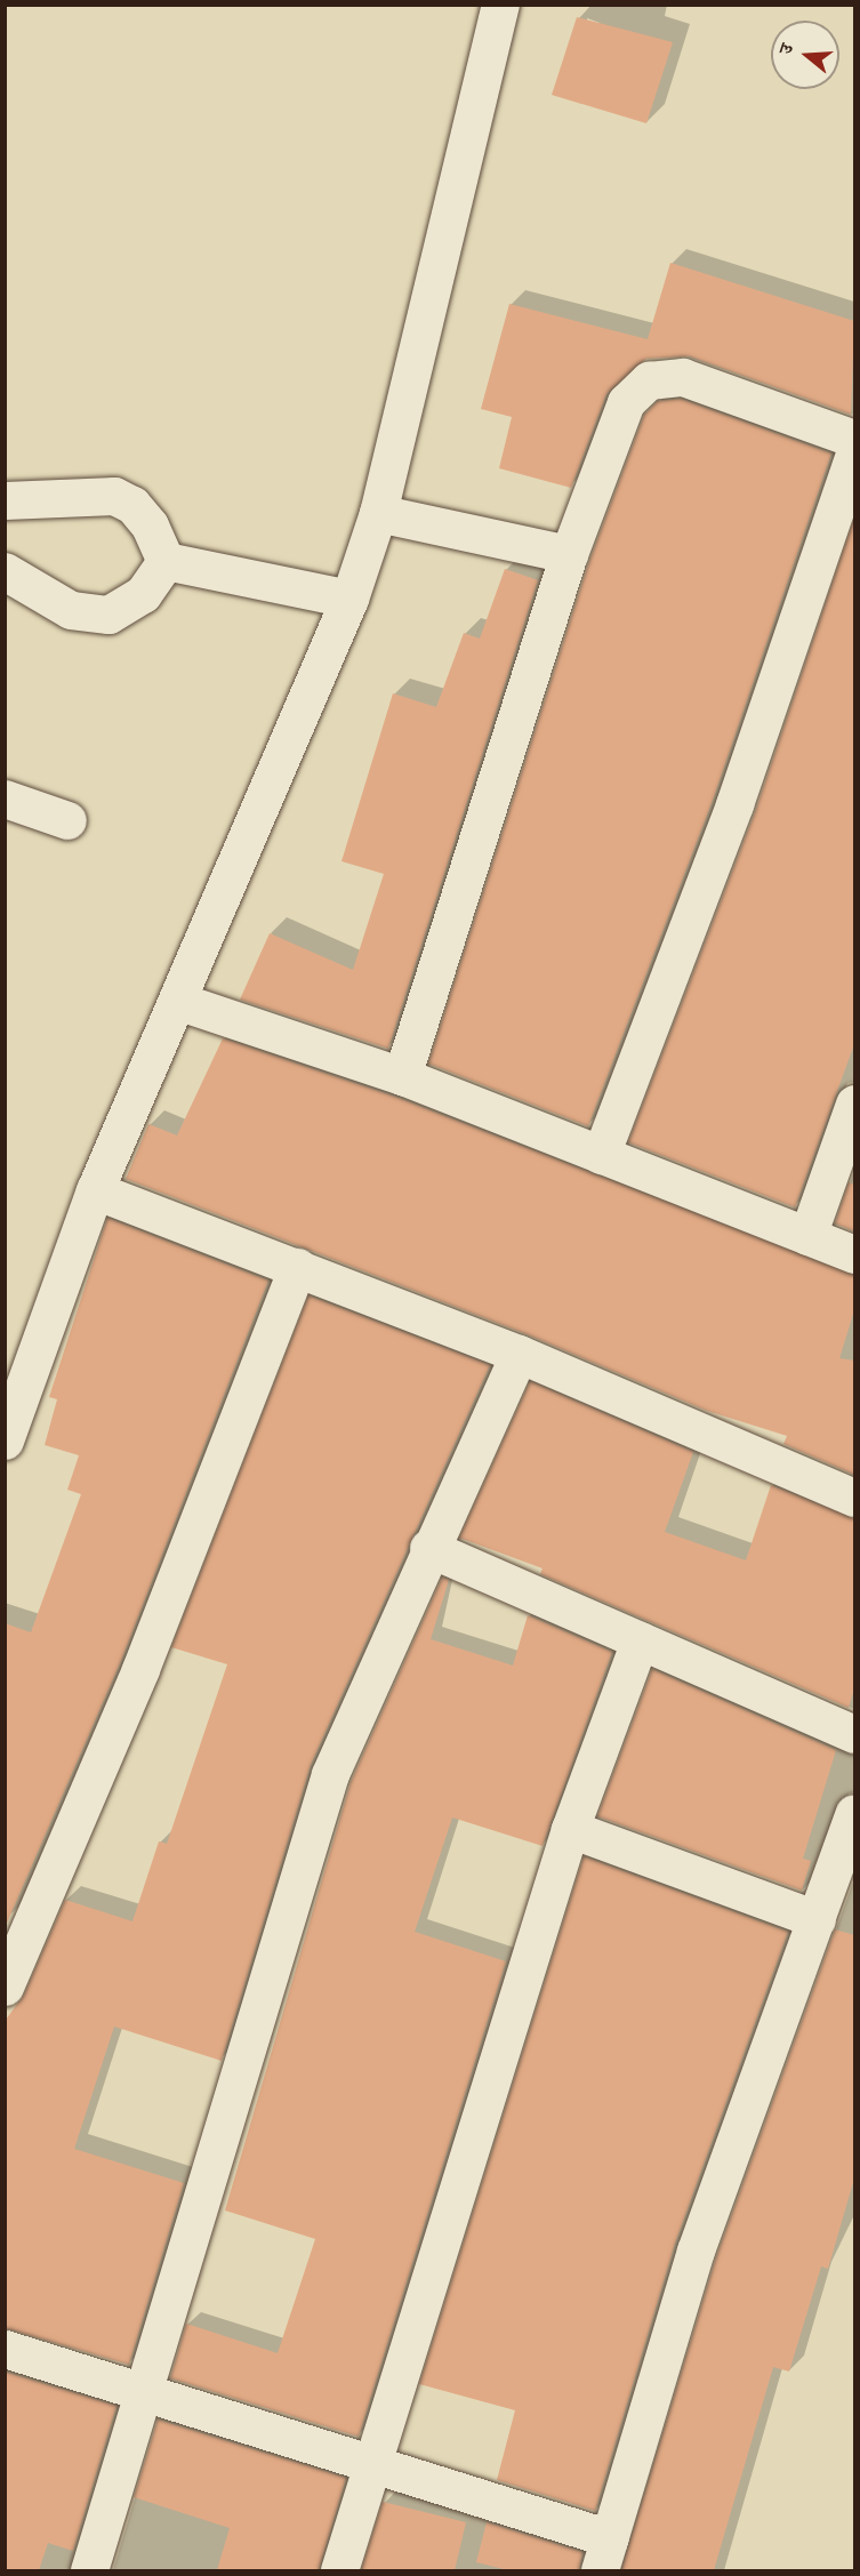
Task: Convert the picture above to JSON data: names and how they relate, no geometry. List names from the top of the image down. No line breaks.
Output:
{"north":"left"}
